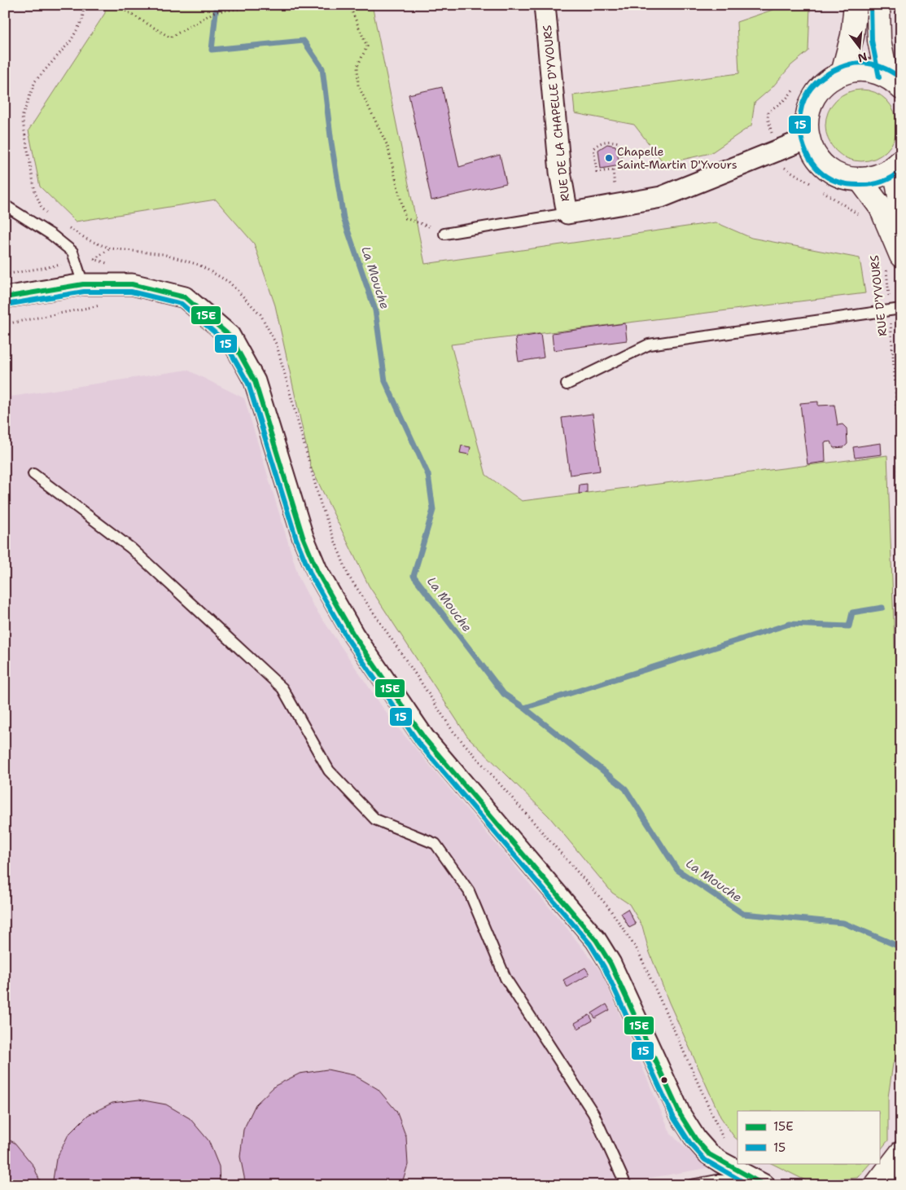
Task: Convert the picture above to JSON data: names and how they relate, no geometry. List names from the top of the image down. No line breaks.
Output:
{"streets":{"street":["RUE DE LA CHAPELLE D'YVOURS"],"path":["RUE D'YVOURS"]},"water":["La Mouche"],"places":["Chapelle Saint-Martin D'Yvours"],"lines":["transit line 15","transit line 15E"],"legend":["15E","15"],"north":"bottom"}
